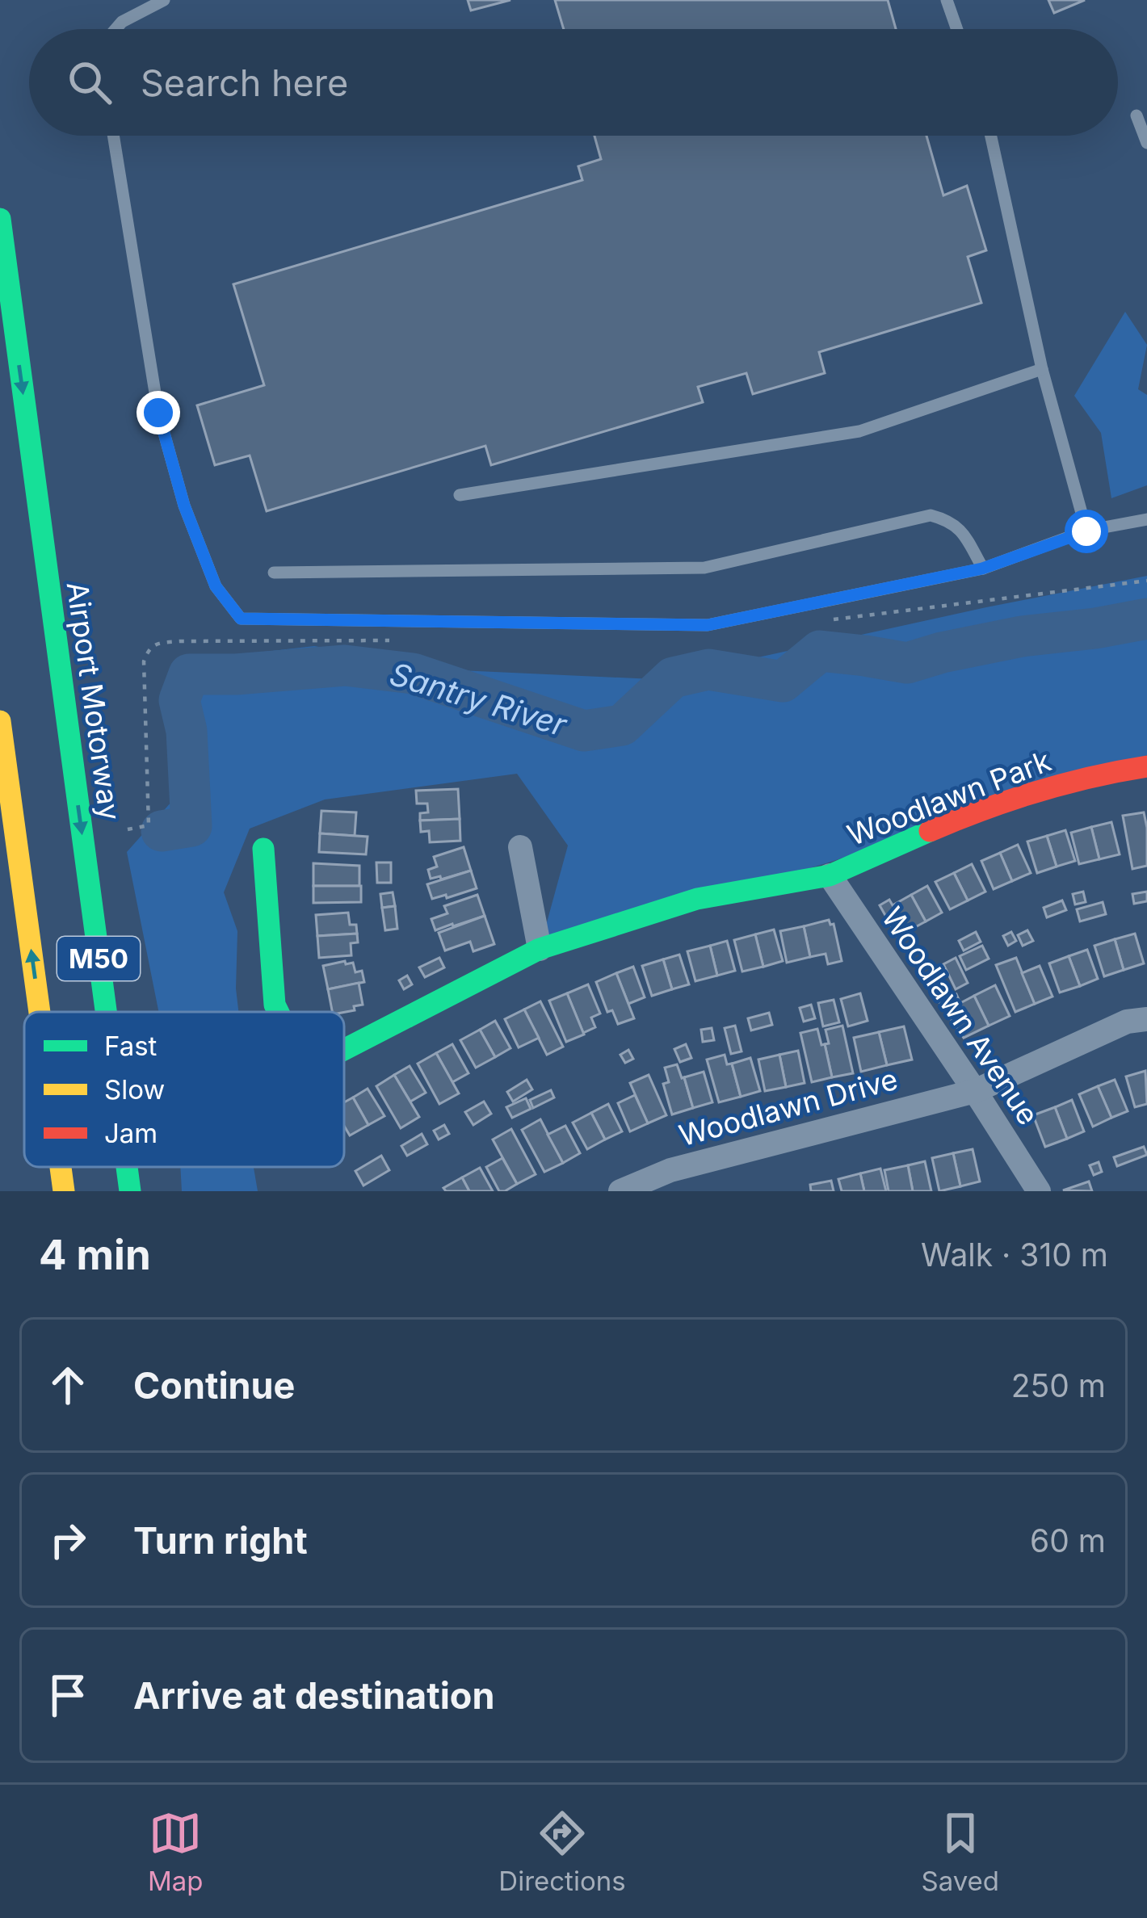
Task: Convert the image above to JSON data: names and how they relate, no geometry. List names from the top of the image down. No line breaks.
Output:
{"streets":{"main road":["Airport Motorway","Woodlawn Park","M50"],"street":["Woodlawn Avenue","Woodlawn Drive"]},"crossings":[["Woodlawn Park","Woodlawn Avenue"],["Woodlawn Avenue","Woodlawn Drive"]],"water":["Santry River"],"legend":["Fast","Slow","Jam"],"page":{"search":"Search here","heading":["4 min","Walk · 310 m"],"list":[["Continue","250 m"],["Turn right","60 m"],"Arrive at destination"],"nav":["Map","Directions","Saved"]}}
